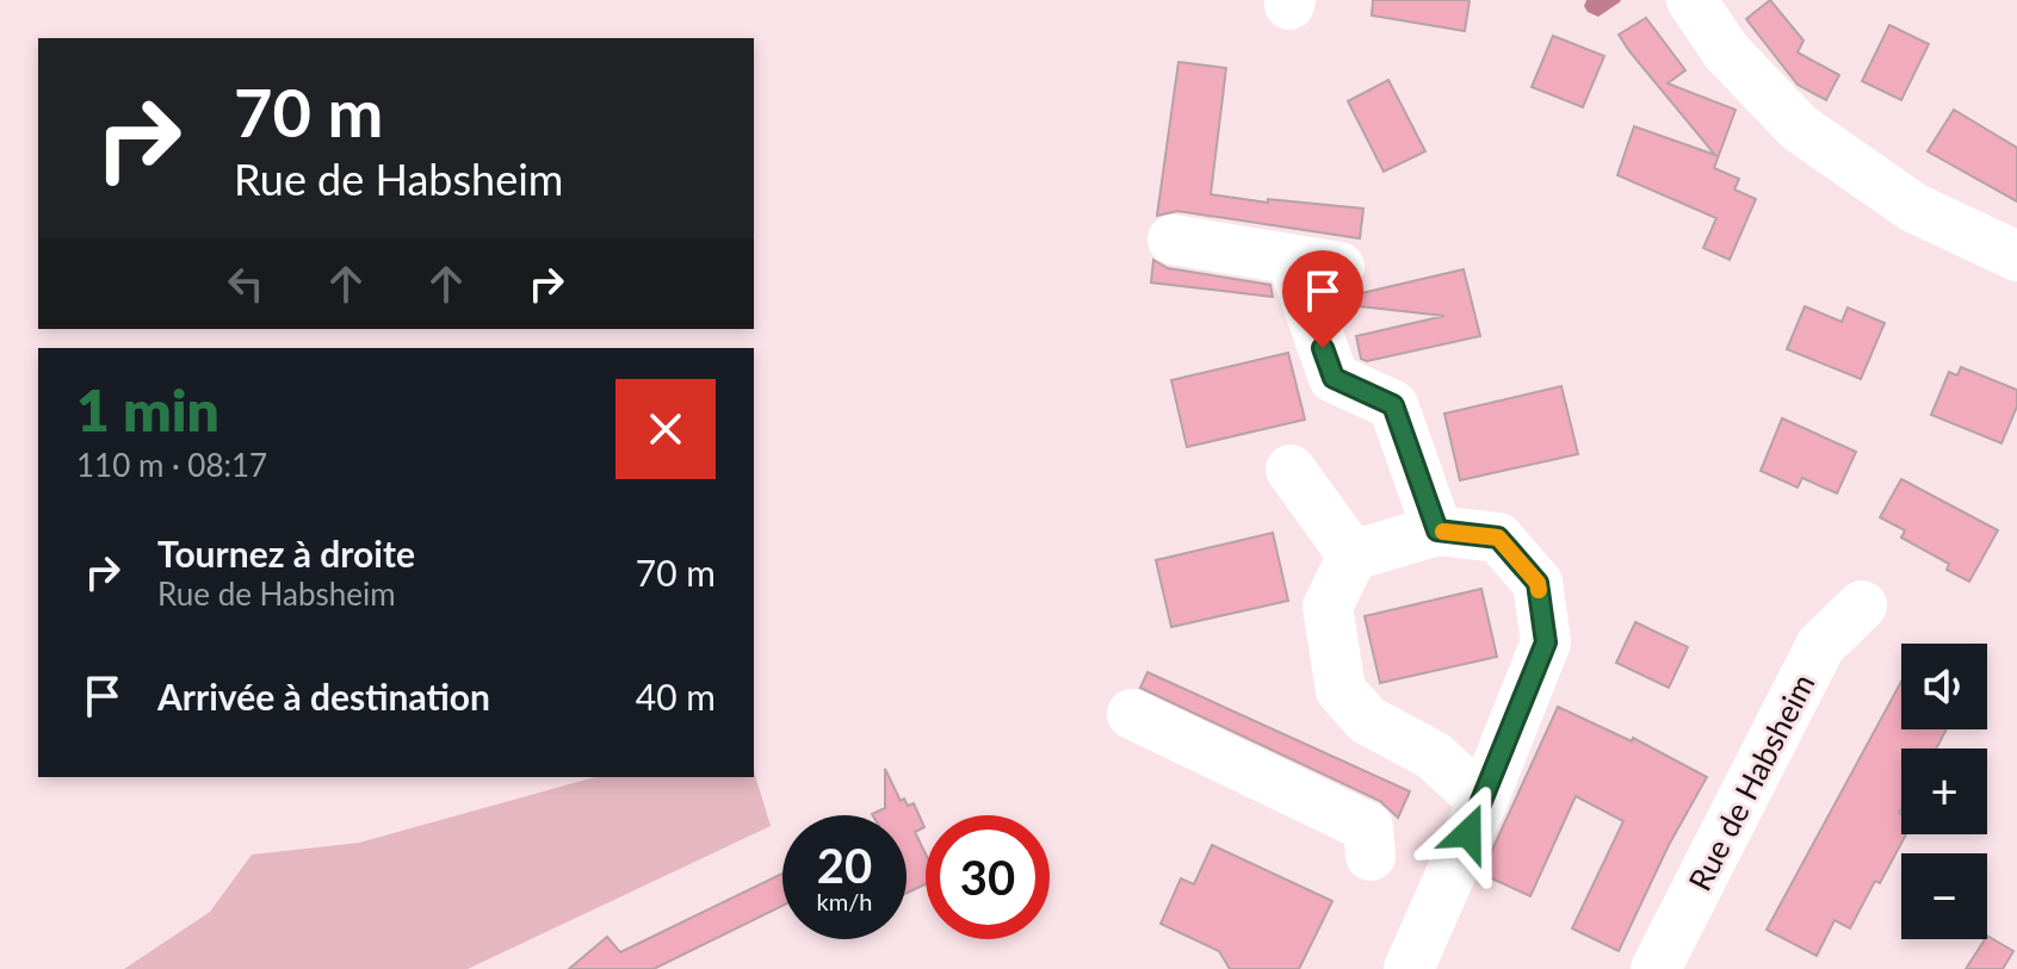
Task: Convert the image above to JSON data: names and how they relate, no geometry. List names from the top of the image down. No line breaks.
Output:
{"streets":{"street":["Rue de Habsheim"]},"page":{"turn":["70 m","Rue de Habsheim"],"heading":["1 min","110 m · 08:17"],"list":[{"name":"Tournez à droite","note":"Rue de Habsheim","value":"70 m"},{"name":"Arrivée à destination","value":"40 m"}],"map_buttons":["+","−"],"speed":"20 km/h","limit":"30"}}
